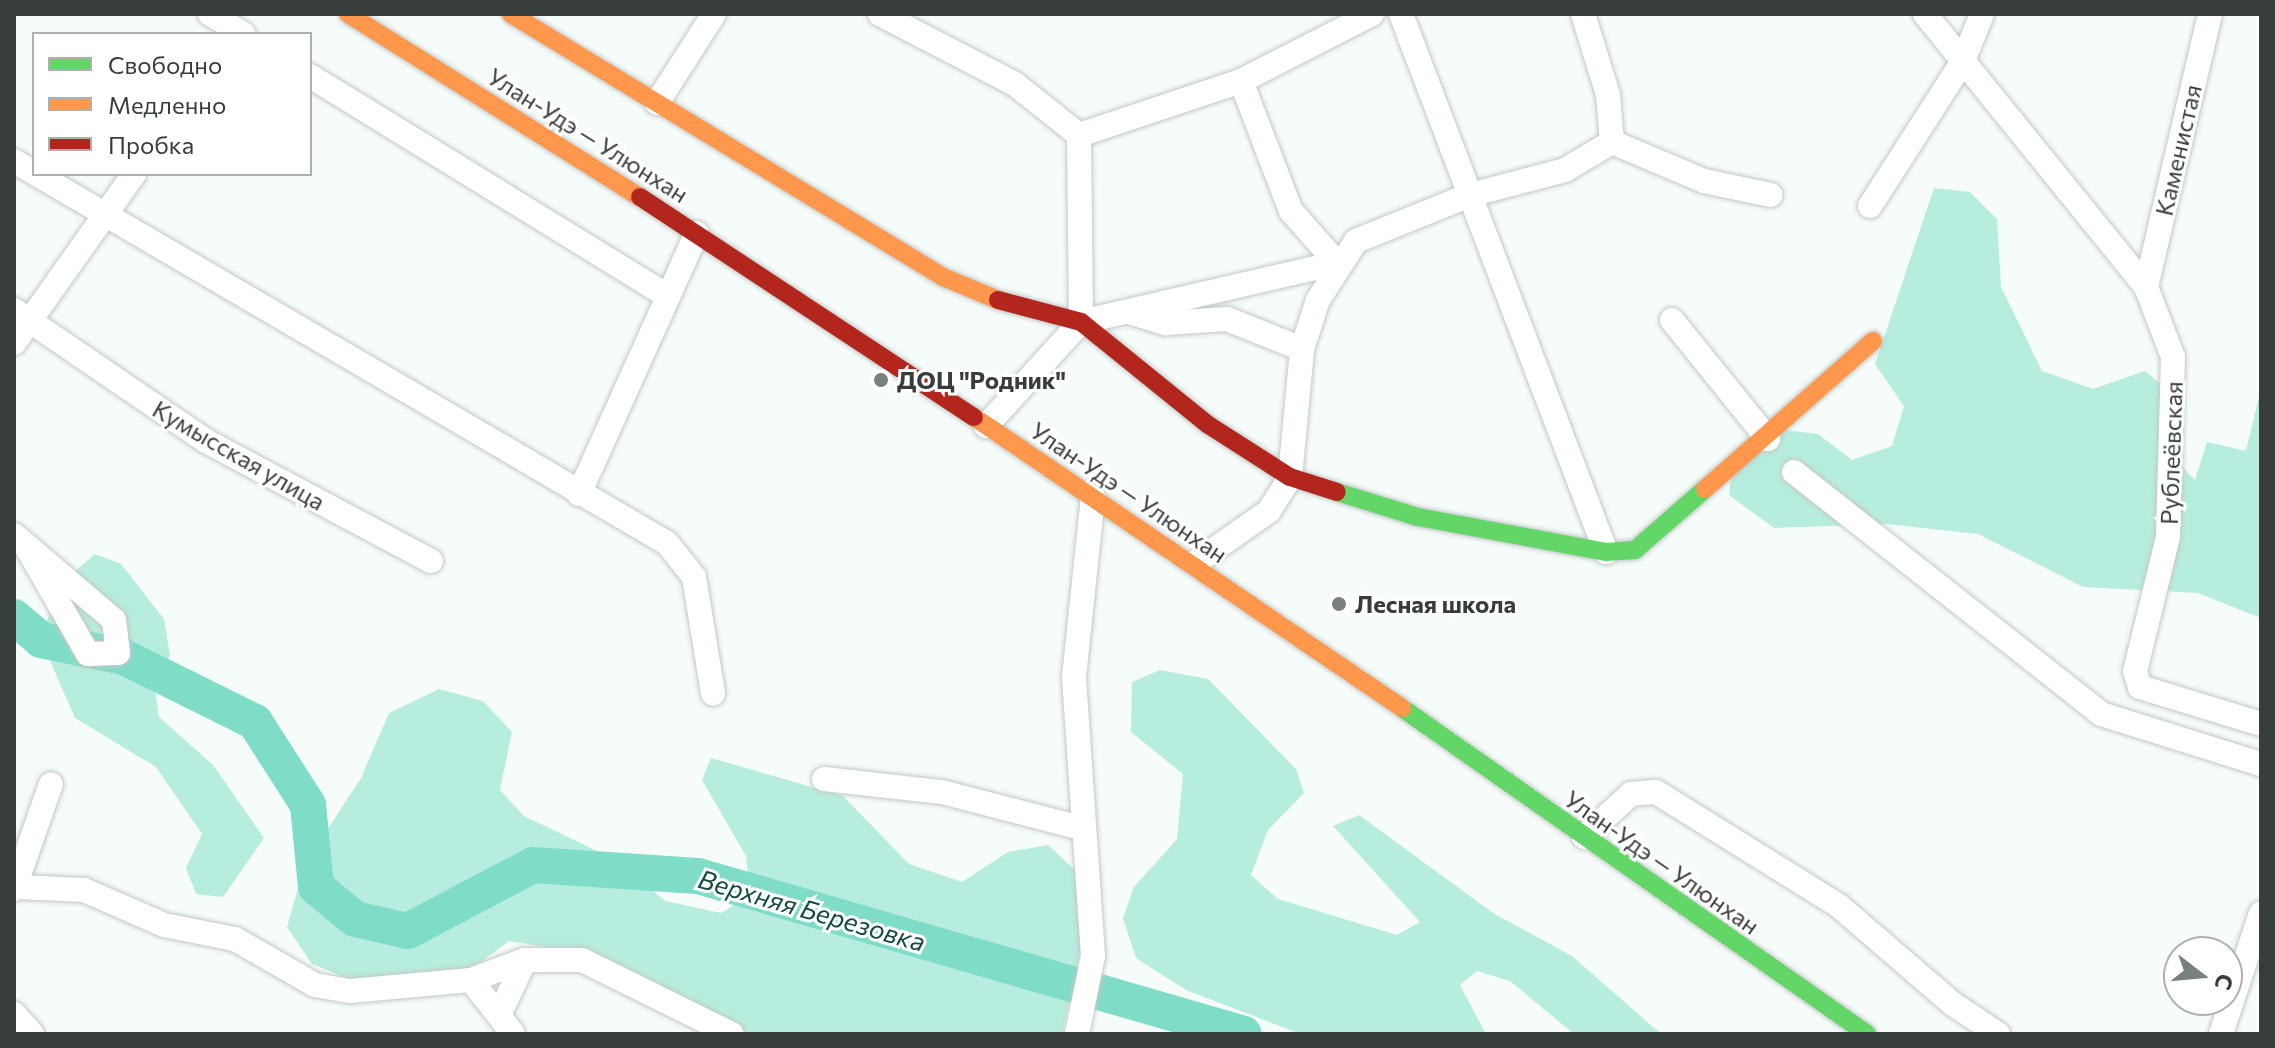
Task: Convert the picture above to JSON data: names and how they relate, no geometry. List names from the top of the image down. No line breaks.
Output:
{"streets":{"main road":["Улан-Удэ — Улюнхан"],"street":["Каменистая","Рублеёвская","Кумысская улица"]},"crossings":[["Каменистая","Рублеёвская"]],"water":["Верхняя Березовка"],"places":["ДОЦ \"Родник\"","Лесная школа"],"legend":["Свободно","Медленно","Пробка"],"north":"right"}
